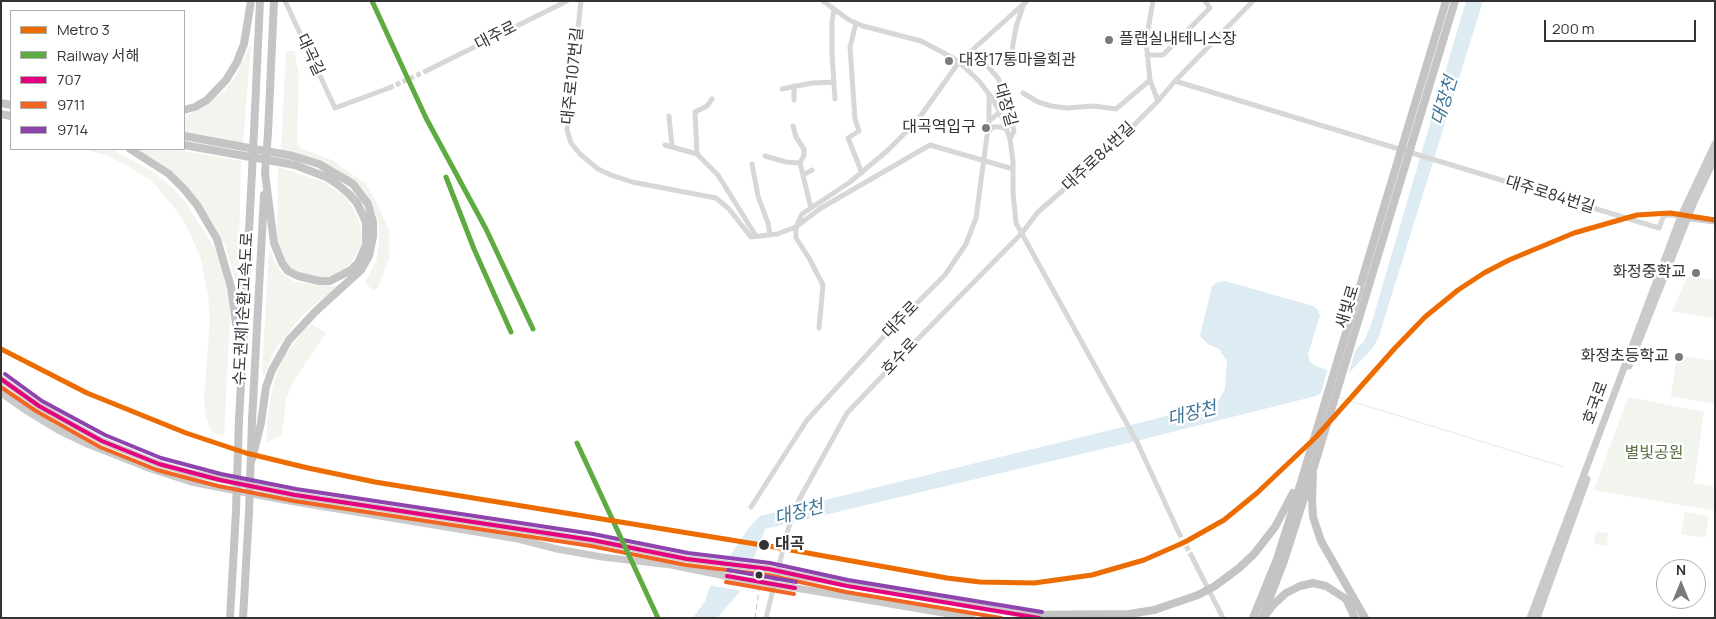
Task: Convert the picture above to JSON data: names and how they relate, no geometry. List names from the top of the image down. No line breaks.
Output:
{"streets":{"highway":["새빛로","수도권제1순환고속도로"],"main road":["호국로"],"street":["대주로","대곡길","대주로107번길","대장길","대주로84번길","호수로"]},"crossings":[["대주로84번길","호수로"],["대주로84번길","호국로"]],"water":["대장천"],"parks":["별빛공원"],"places":["플랩실내테니스장","대장17통마을회관","대곡역입구","화정중학교","화정초등학교","대곡"],"lines":["rail line 서해","metro line 3","transit line 9714","transit line 707","transit line 9711"],"legend":["Metro 3","Railway 서해","707","9711","9714"],"scale_bar":"200 m","north":"top"}
